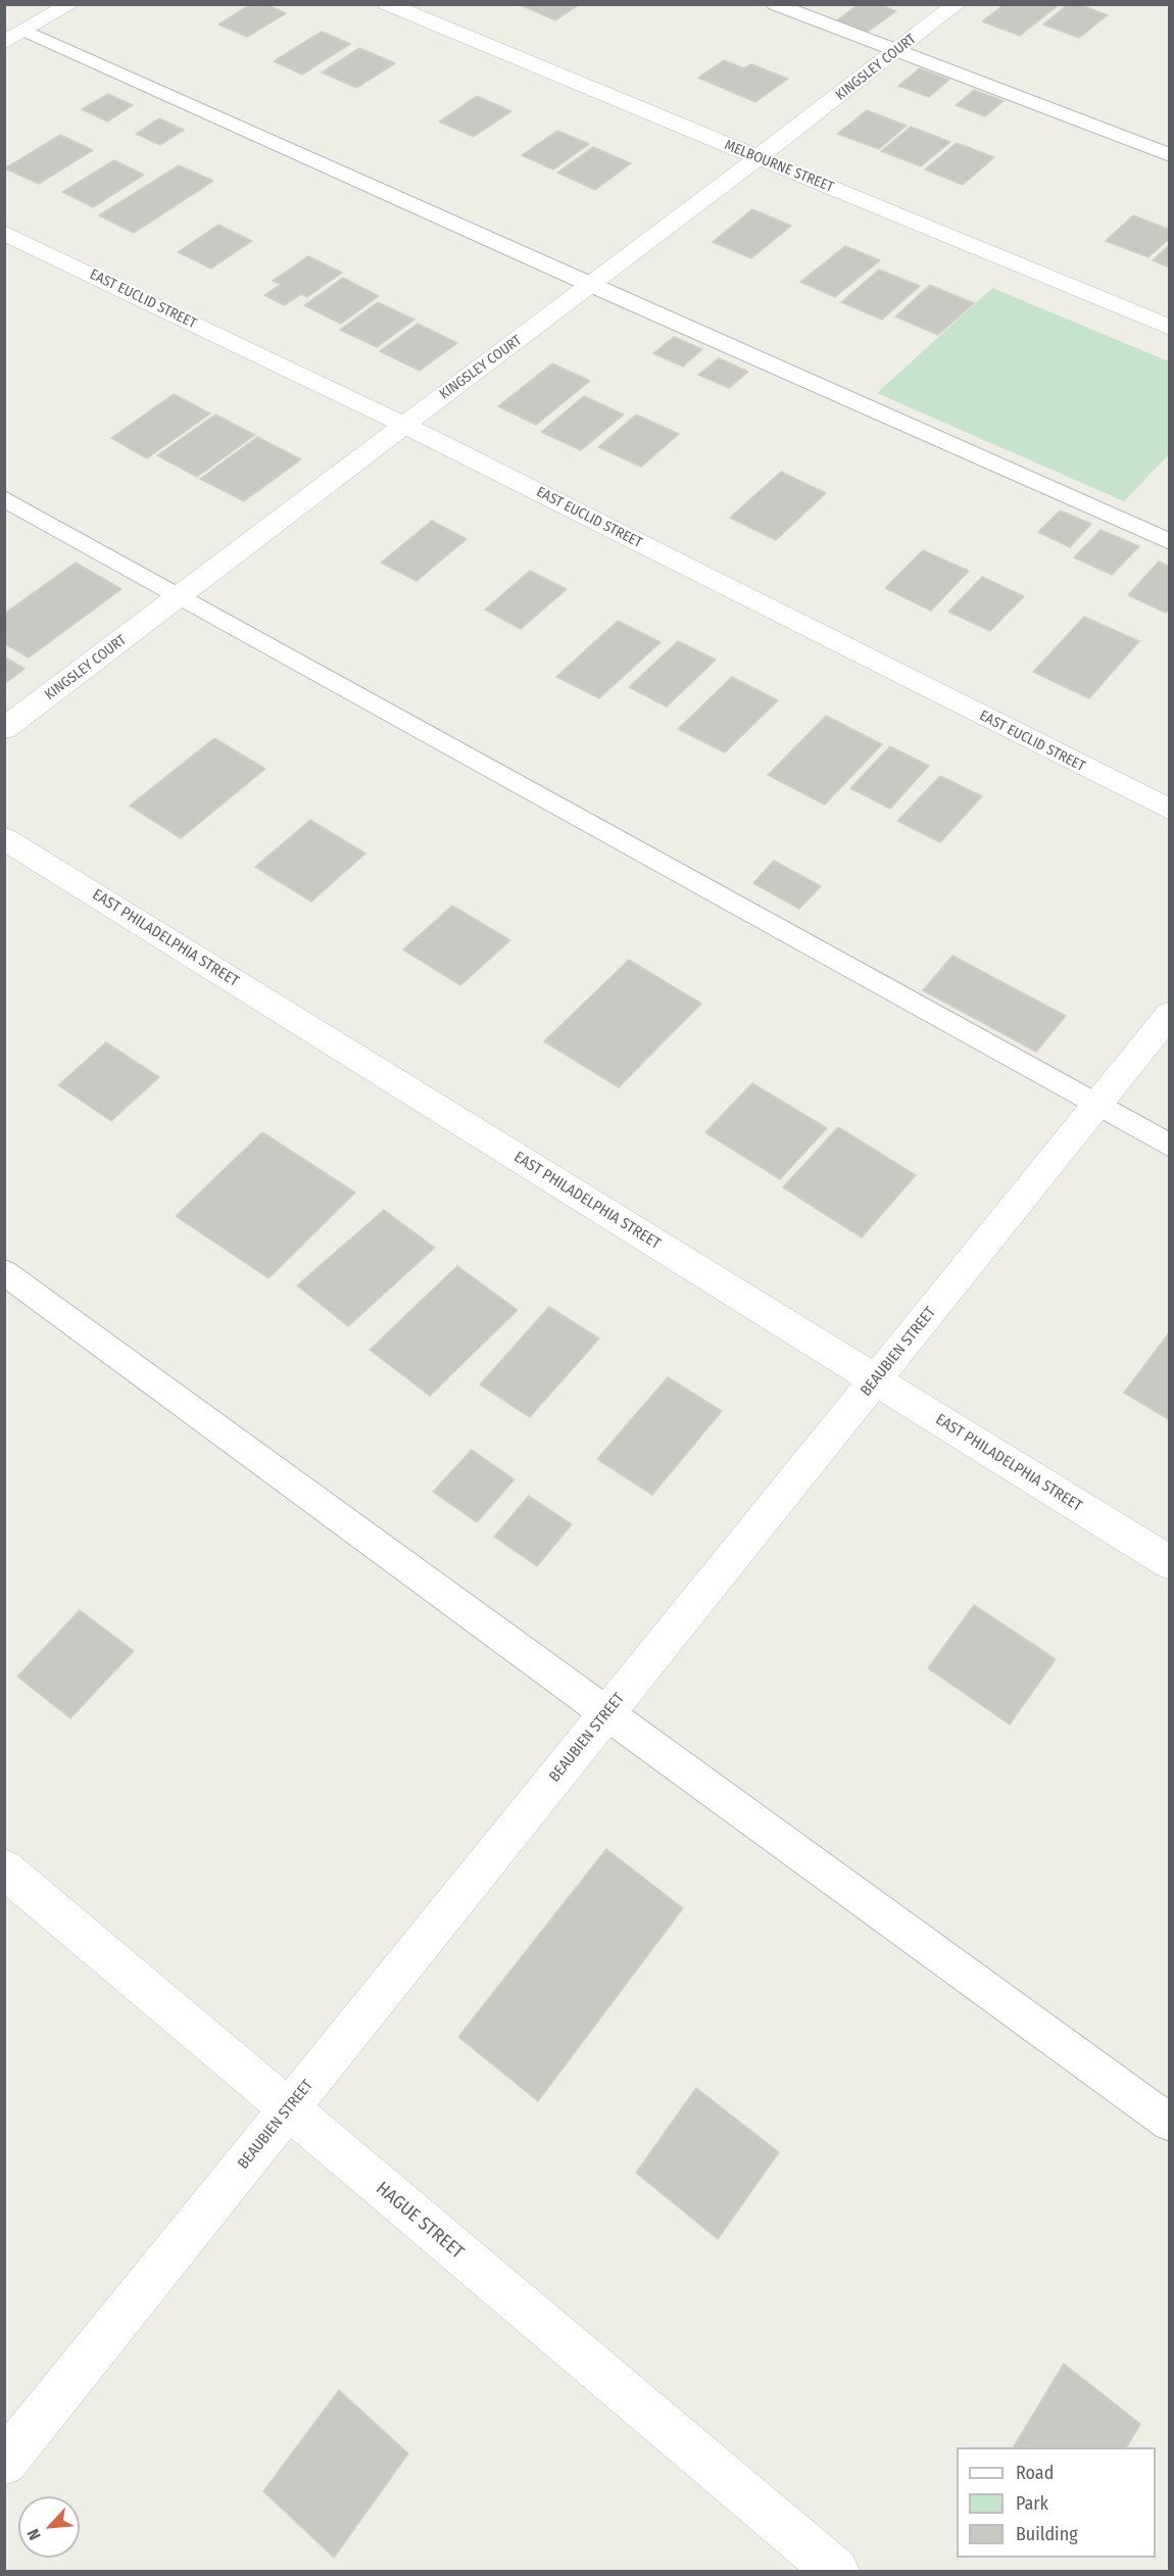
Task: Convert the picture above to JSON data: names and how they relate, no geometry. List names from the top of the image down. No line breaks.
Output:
{"streets":{"street":["KINGSLEY COURT","MELBOURNE STREET","EAST EUCLID STREET","EAST PHILADELPHIA STREET","BEAUBIEN STREET","HAGUE STREET"]},"crossings":[["KINGSLEY COURT","MELBOURNE STREET"],["KINGSLEY COURT","EAST EUCLID STREET"],["EAST PHILADELPHIA STREET","BEAUBIEN STREET"],["BEAUBIEN STREET","HAGUE STREET"]],"legend":["Road","Park","Building"],"north":"bottom left"}
